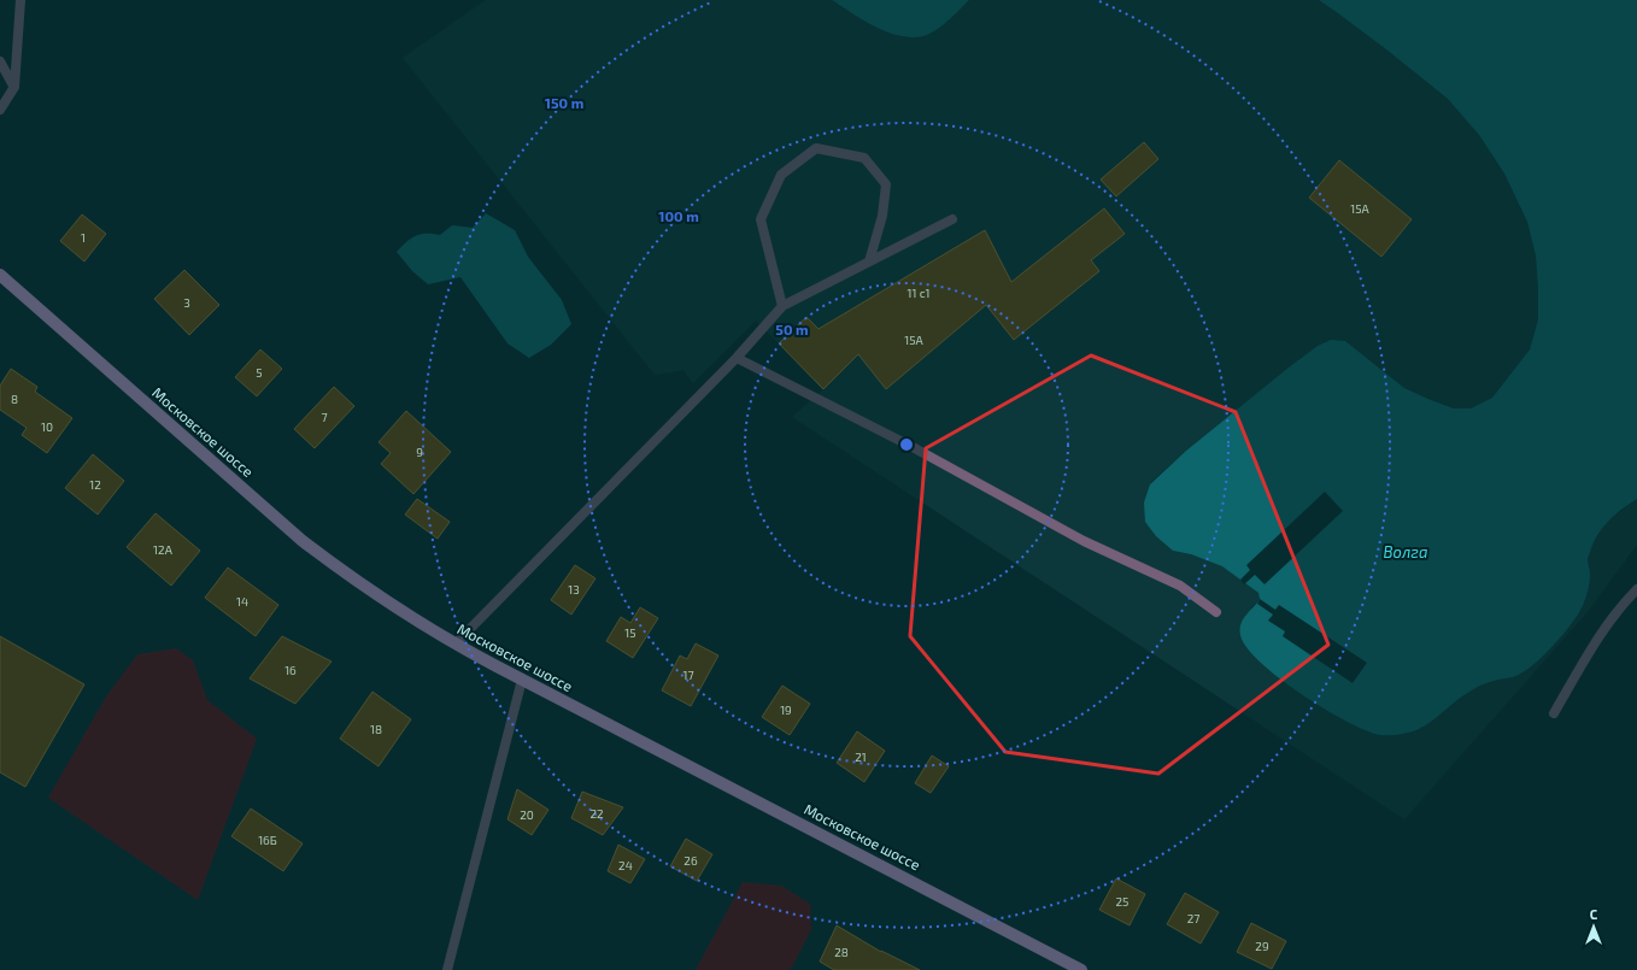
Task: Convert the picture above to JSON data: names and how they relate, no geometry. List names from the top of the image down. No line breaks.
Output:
{"streets":{"main road":["Московское шоссе"]},"water":["Волга"],"house_numbers":["15А","1","11 с1","3","15А","5","8","7","10","9","12","12А","13","14","15","16","17","19","18","21","22","20","16Б","26","24","25","27","29","28"],"north":"top","rings":["150 m","100 m","50 m"]}
